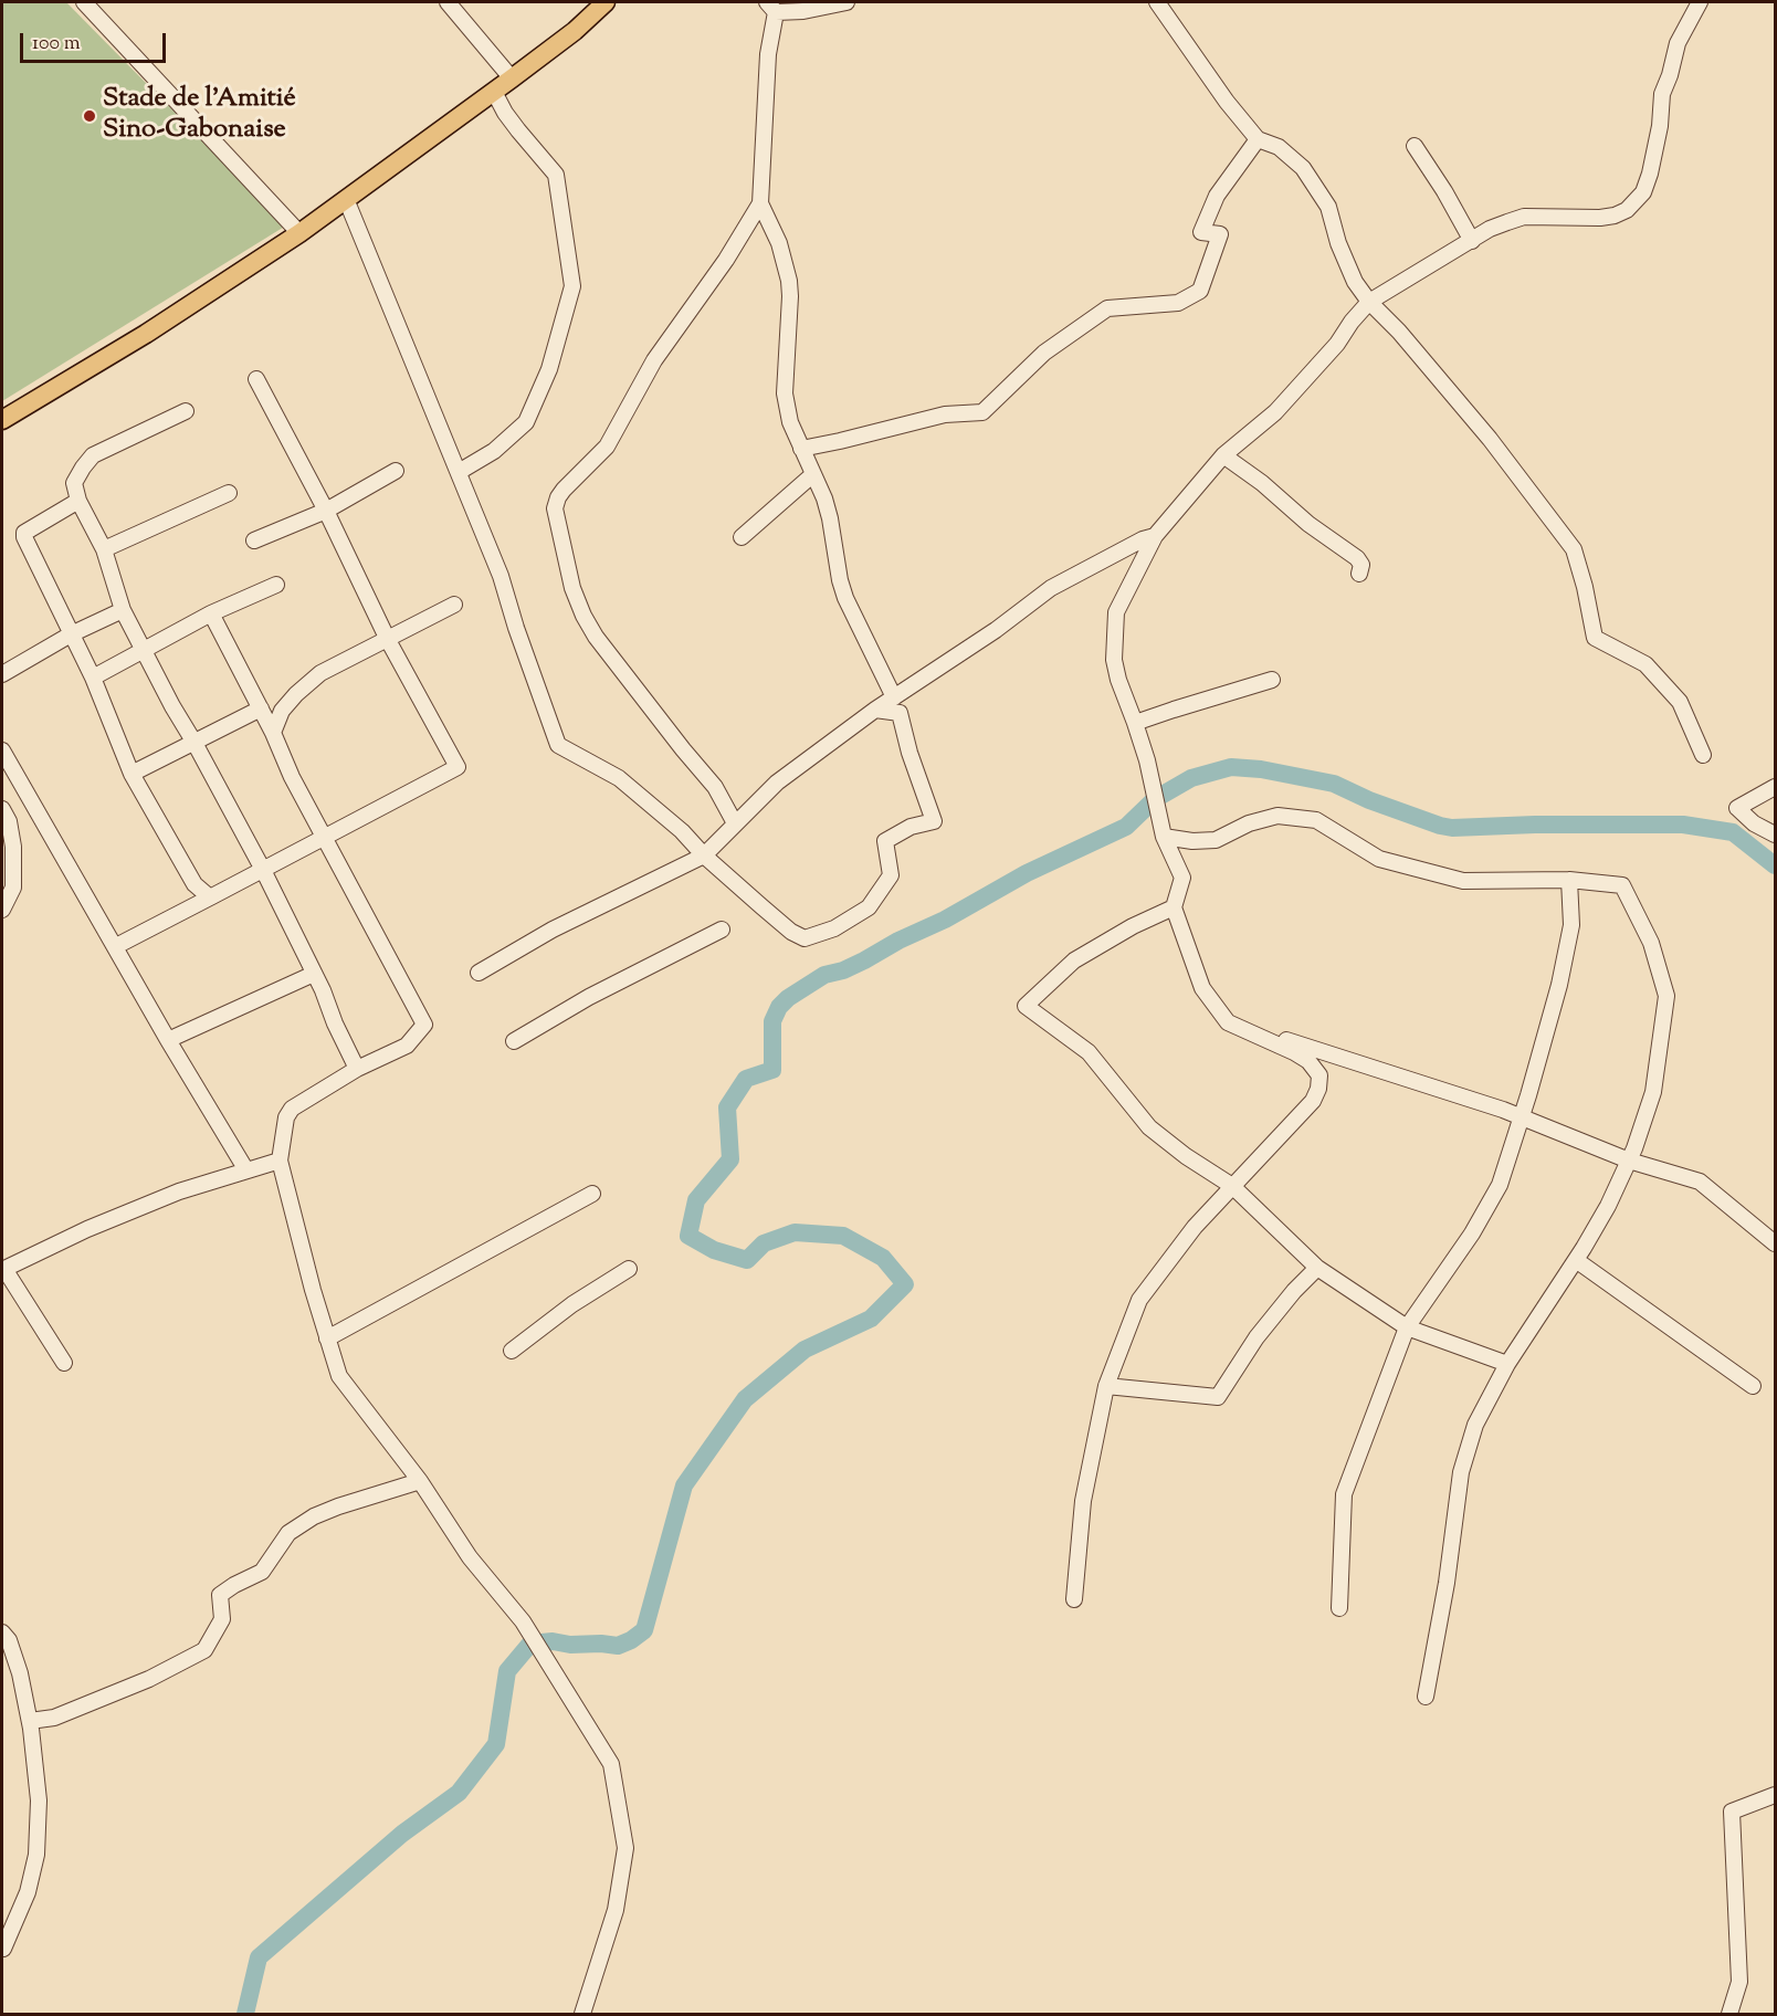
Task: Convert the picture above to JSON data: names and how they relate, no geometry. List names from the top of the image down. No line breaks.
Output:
{"places":["Stade de l’Amitié Sino-Gabonaise"],"scale_bar":"100 m"}
